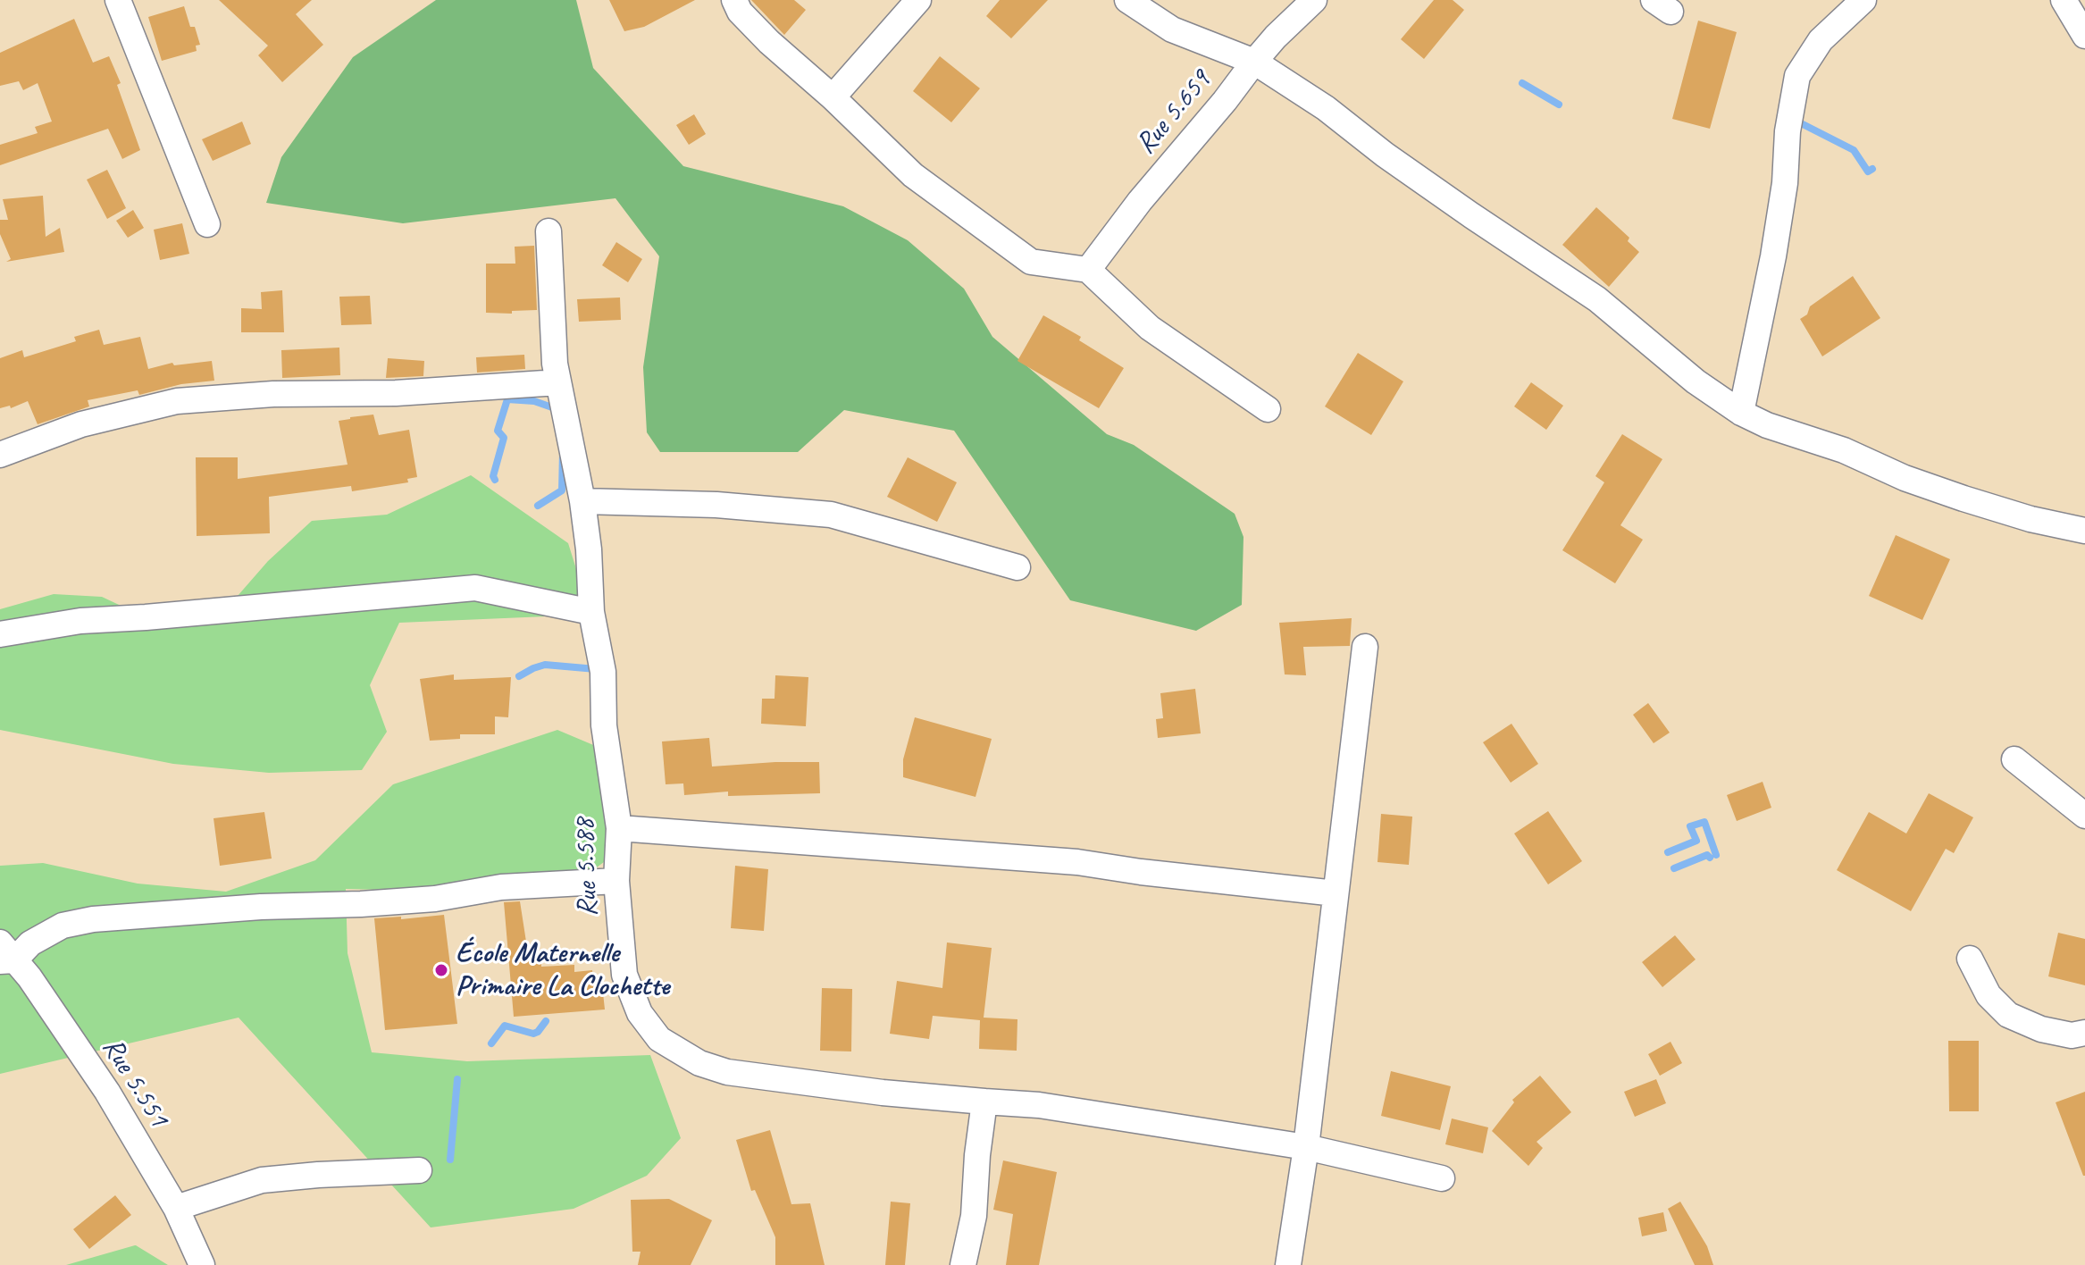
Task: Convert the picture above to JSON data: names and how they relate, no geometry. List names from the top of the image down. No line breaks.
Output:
{"streets":{"street":["Rue 5.659","Rue 5.588","Rue 5.551"]},"places":["École Maternelle Primaire La Clochette"]}
